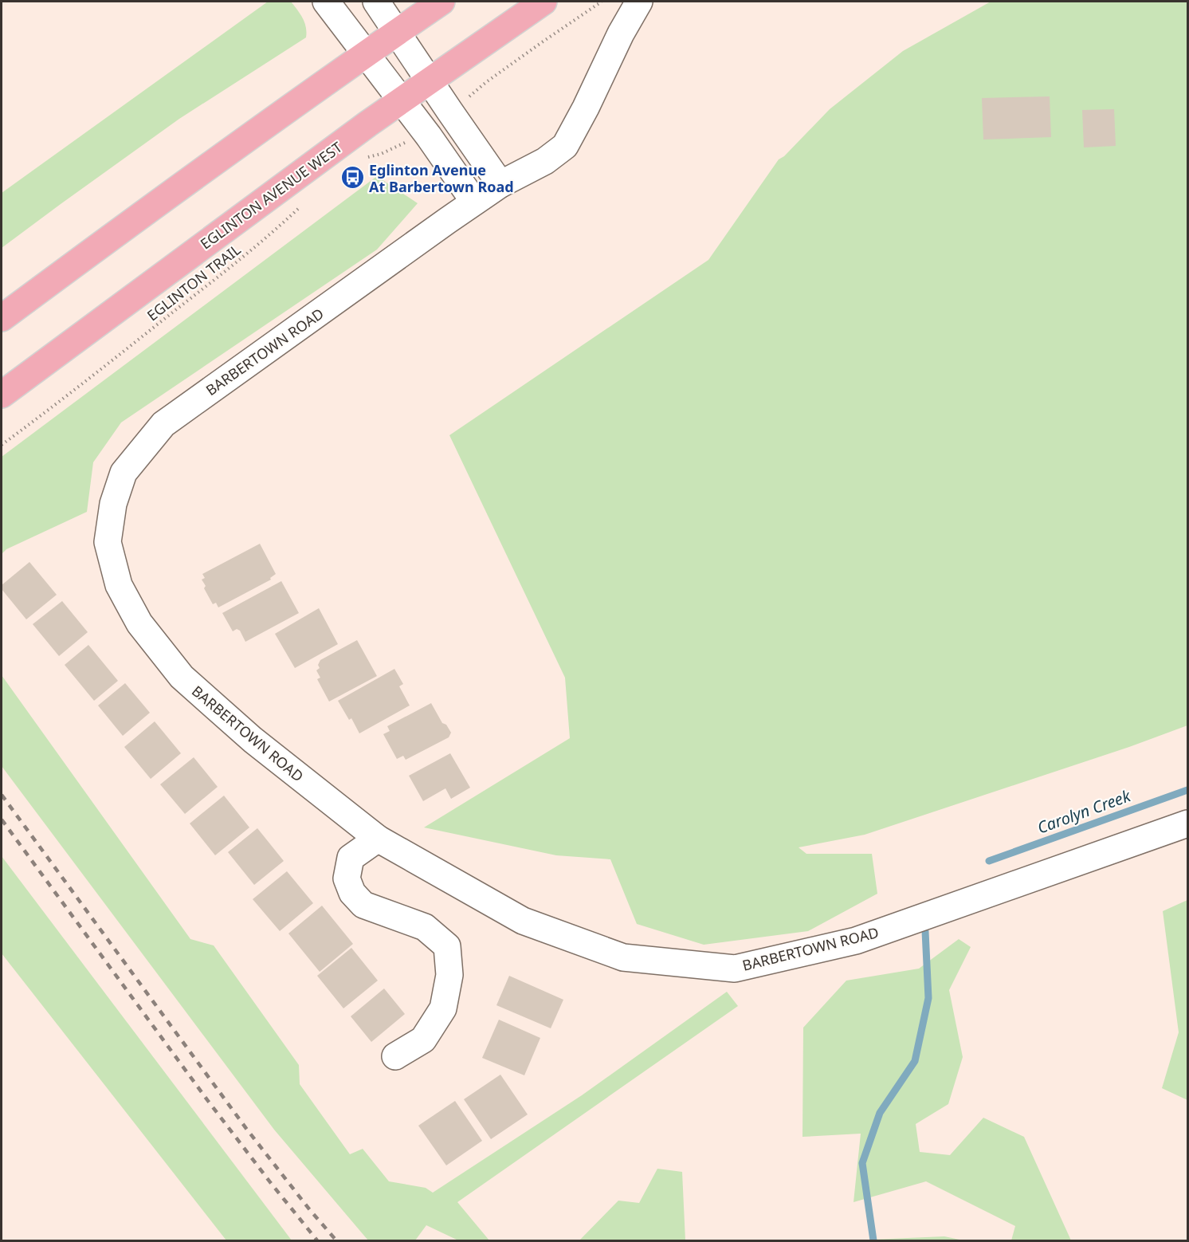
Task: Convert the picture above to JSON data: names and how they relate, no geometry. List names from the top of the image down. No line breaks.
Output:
{"streets":{"main road":["EGLINTON AVENUE WEST"],"street":["BARBERTOWN ROAD"],"path":["EGLINTON TRAIL"]},"water":["Carolyn Creek"],"places":{"bus stop":["Eglinton Avenue At Barbertown Road"]}}
